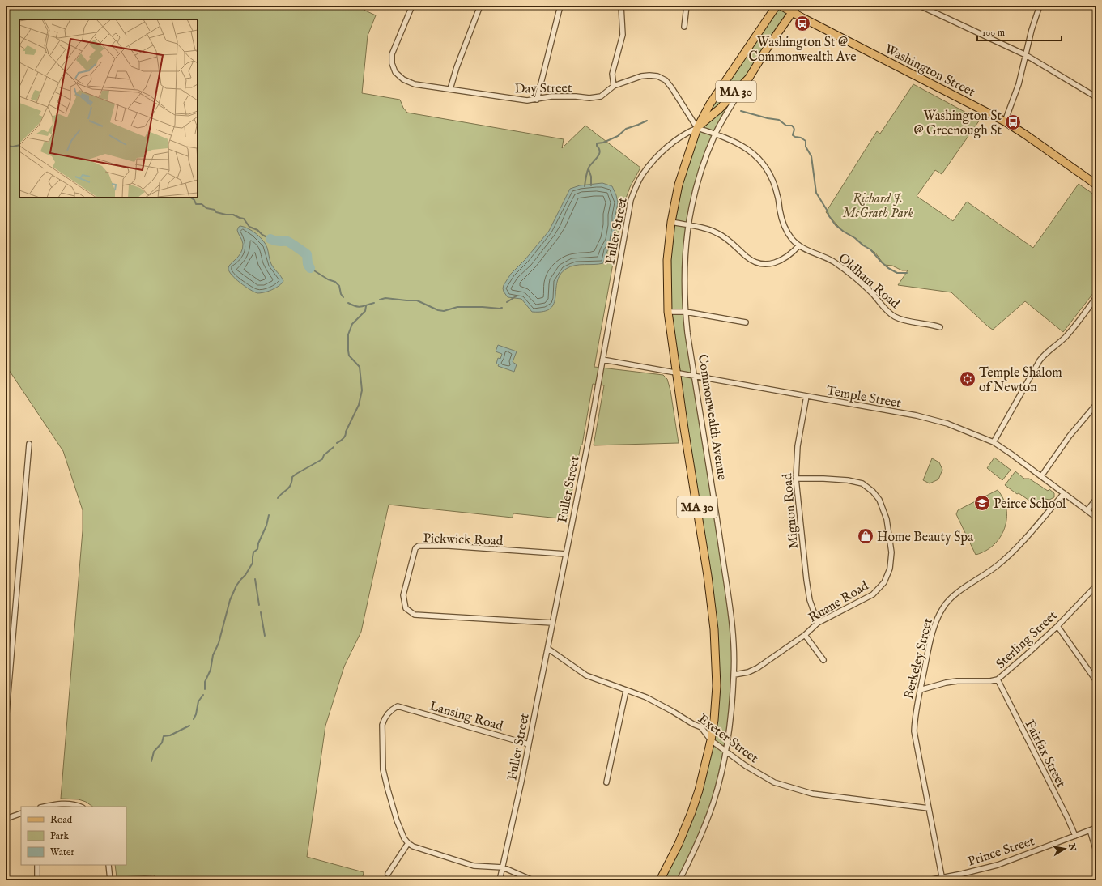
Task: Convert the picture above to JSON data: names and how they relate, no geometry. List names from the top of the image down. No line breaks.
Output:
{"streets":{"main road":["Washington Street","MA 30","Commonwealth Avenue"],"street":["Day Street","Fuller Street","Oldham Road","Temple Street","Mignon Road","Pickwick Road","Ruane Road","Sterling Street","Berkeley Street","Lansing Road","Exeter Street","Fairfax Street","Prince Street"]},"crossings":[["Washington Street","Commonwealth Avenue"],["Day Street","MA 30"],["Day Street","Fuller Street"],["Day Street","Oldham Road"],["Day Street","Commonwealth Avenue"],["MA 30","Fuller Street"],["MA 30","Oldham Road"],["MA 30","Temple Street"],["MA 30","Commonwealth Avenue"],["MA 30","Exeter Street"],["Fuller Street","Oldham Road"],["Fuller Street","Temple Street"],["Fuller Street","Commonwealth Avenue"],["Fuller Street","Pickwick Road"],["Fuller Street","Lansing Road"],["Fuller Street","Exeter Street"],["Oldham Road","Commonwealth Avenue"],["Temple Street","Commonwealth Avenue"],["Temple Street","Mignon Road"],["Temple Street","Berkeley Street"],["Commonwealth Avenue","Ruane Road"],["Commonwealth Avenue","Exeter Street"],["Mignon Road","Ruane Road"],["Sterling Street","Berkeley Street"],["Sterling Street","Fairfax Street"],["Berkeley Street","Exeter Street"],["Berkeley Street","Prince Street"],["Fairfax Street","Prince Street"]],"parks":["Richard J. McGrath Park"],"places":{"bus stop":["Washington St @ Commonwealth Ave","Washington St @ Greenough St"],"synagogue":["Temple Shalom of Newton"],"school or university":["Peirce School"],"shop":["Home Beauty Spa"]},"legend":["Road","Park","Water"],"scale_bar":"100 m","north":"right"}
